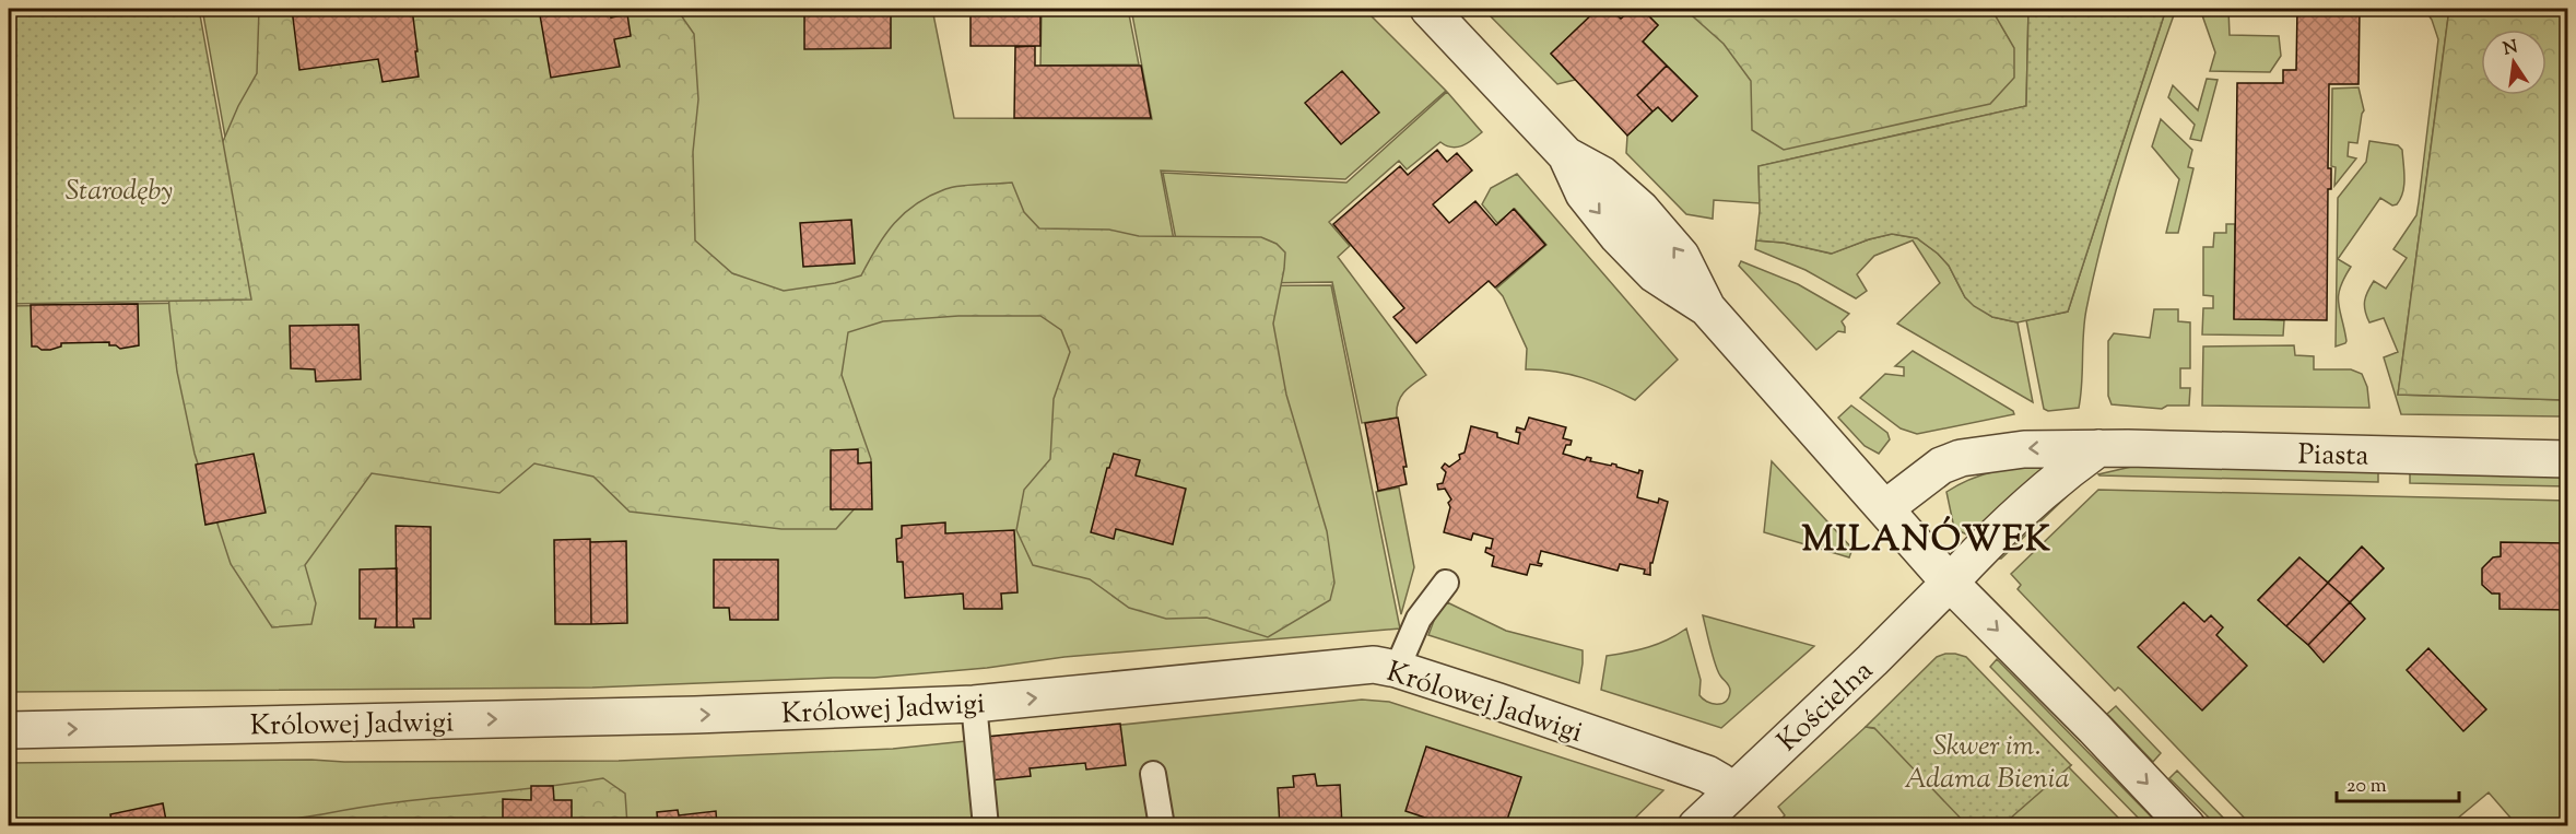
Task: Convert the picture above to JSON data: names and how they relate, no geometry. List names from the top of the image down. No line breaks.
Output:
{"streets":{"street":["Piasta","Królowej Jadwigi","Kościelna"]},"crossings":[["Królowej Jadwigi","Kościelna"]],"one_way":["Królowej Jadwigi"],"districts":["MILANÓWEK"],"parks":["Starodęby","Skwer im. Adama Bienia"],"scale_bar":"20 m","north":"top"}
